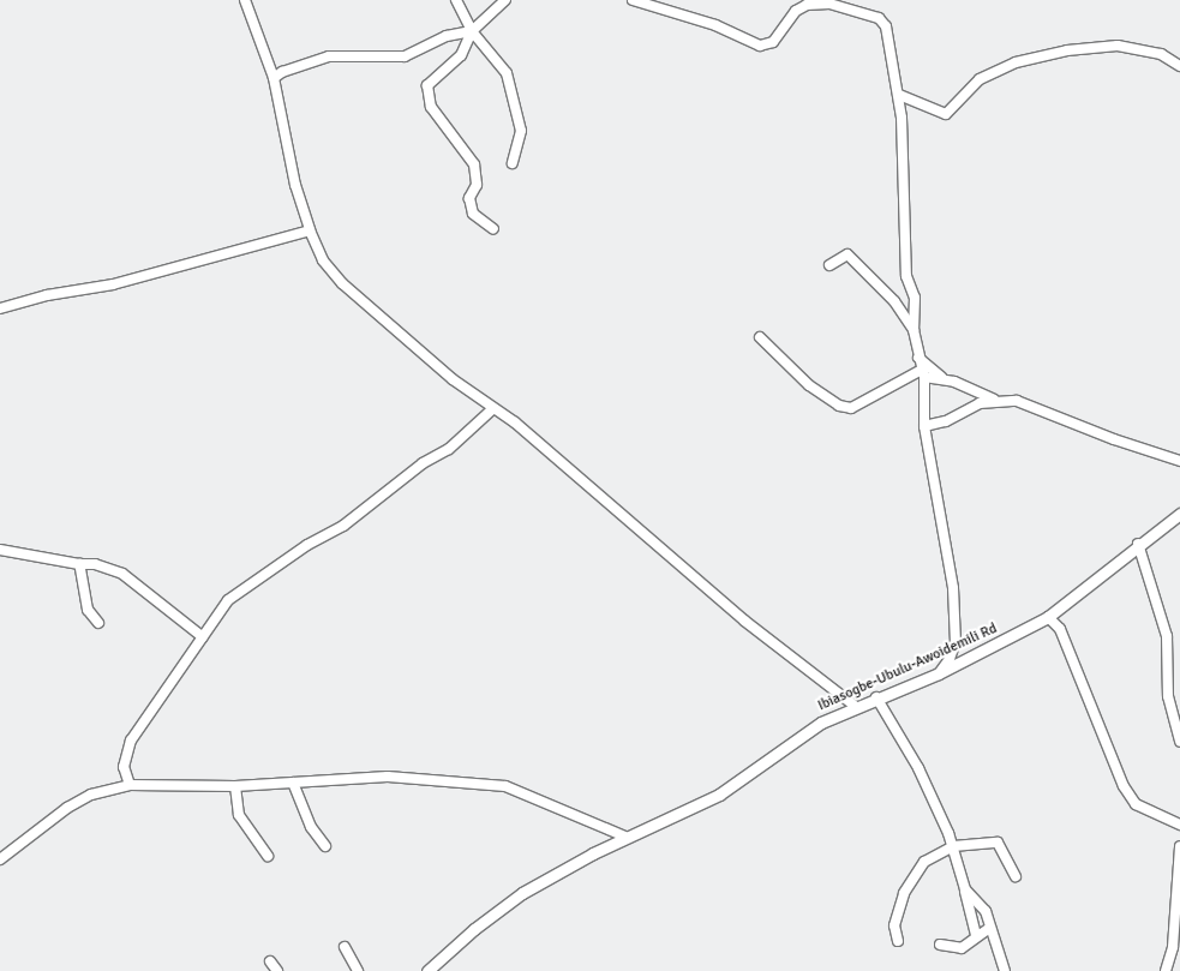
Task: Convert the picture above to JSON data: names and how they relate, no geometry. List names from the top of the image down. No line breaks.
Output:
{"streets":{"street":["Ibiasogbe-Ubulu-Awoidemili Rd"]}}
